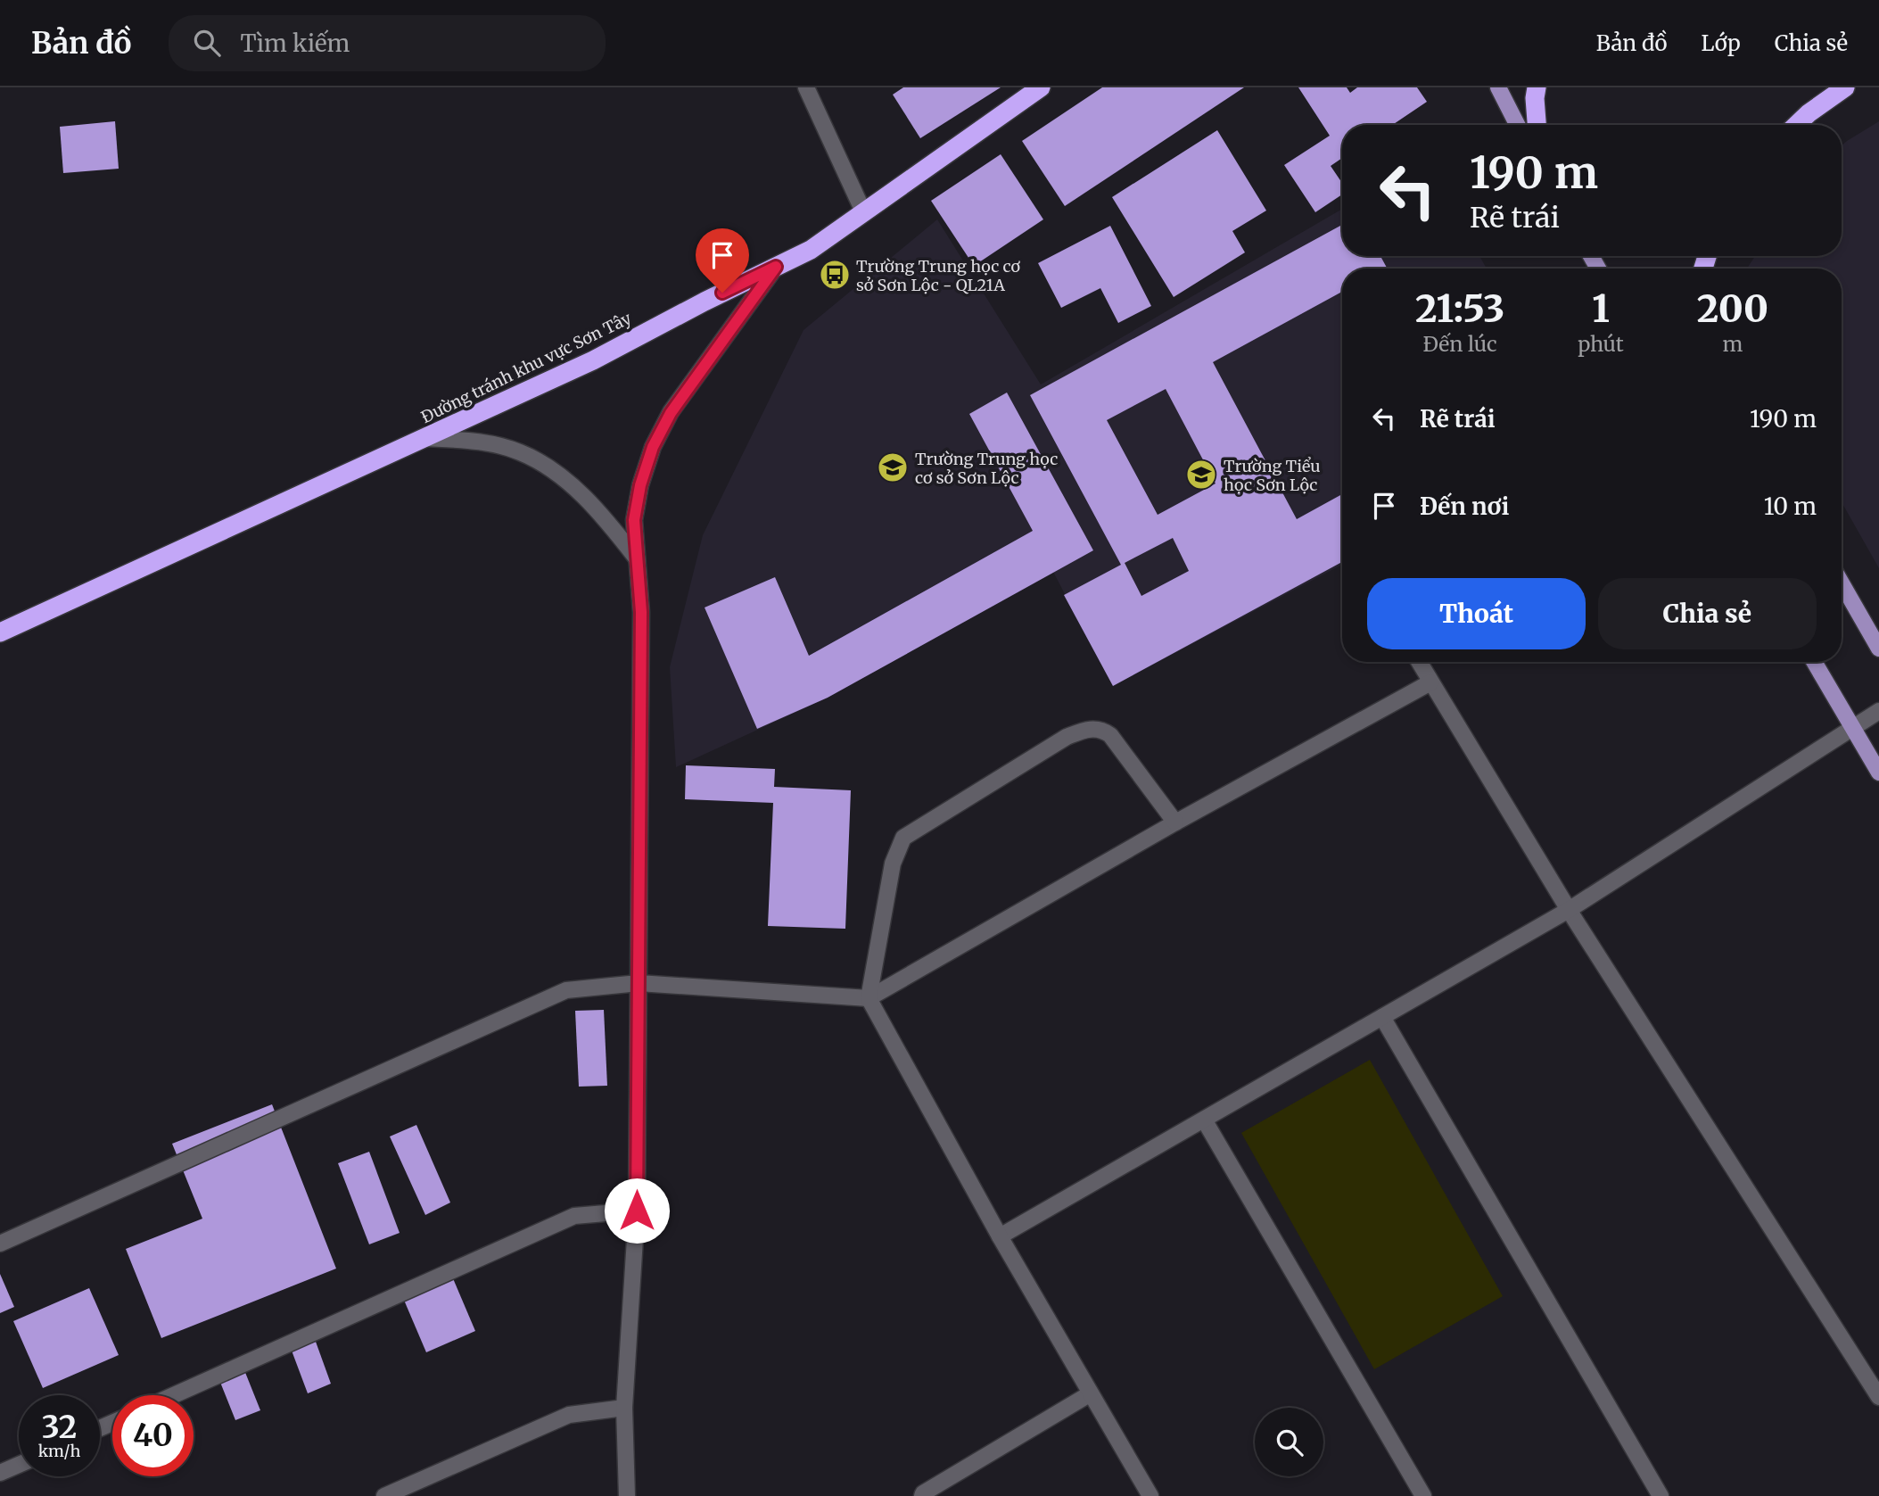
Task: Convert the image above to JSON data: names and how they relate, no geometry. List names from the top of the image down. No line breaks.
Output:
{"streets":{"highway":["Đường tránh khu vực Sơn Tây"]},"places":{"bus stop":["Trường Trung học cơ sở Sơn Lộc - QL21A"],"school or university":["Trường Trung học cơ sở Sơn Lộc","Trường Tiểu học Sơn Lộc"]},"page":{"header":"Bản đồ","search":"Tìm kiếm","nav":["Bản đồ","Lớp","Chia sẻ"],"turn":["190 m","Rẽ trái"],"eta":["21:53","Đến lúc","1","phút","200","m"],"list":[{"name":"Rẽ trái","value":"190 m"},{"name":"Đến nơi","value":"10 m"}],"buttons":["Thoát","Chia sẻ"],"speed":"32 km/h","limit":"40"}}
